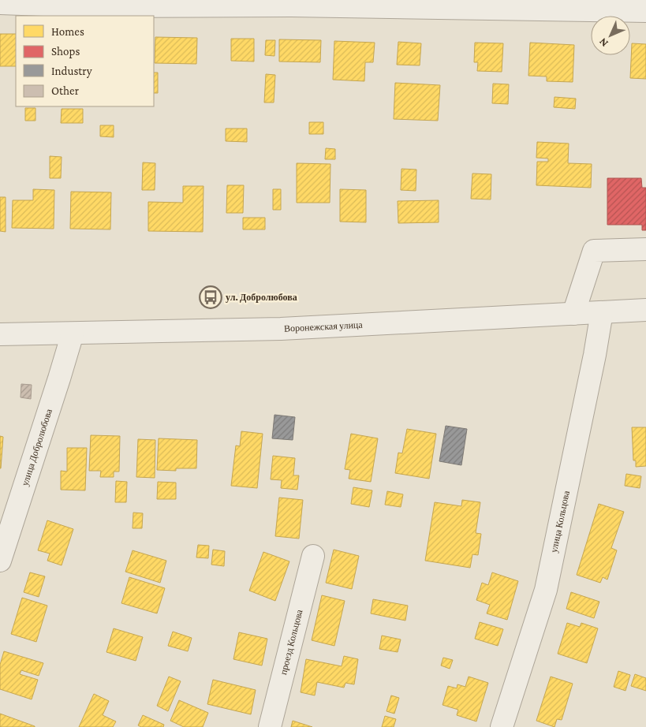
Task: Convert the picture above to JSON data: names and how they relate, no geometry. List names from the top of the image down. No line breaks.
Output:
{"streets":{"street":["Воронежская улица","улица Добролюбова","улица Кольцова","проезд Кольцова"]},"crossings":[["Воронежская улица","улица Добролюбова"],["Воронежская улица","улица Кольцова"]],"places":{"bus stop":["ул. Добролюбова"]},"legend":["Homes","Shops","Industry","Other"],"north":"bottom left"}
